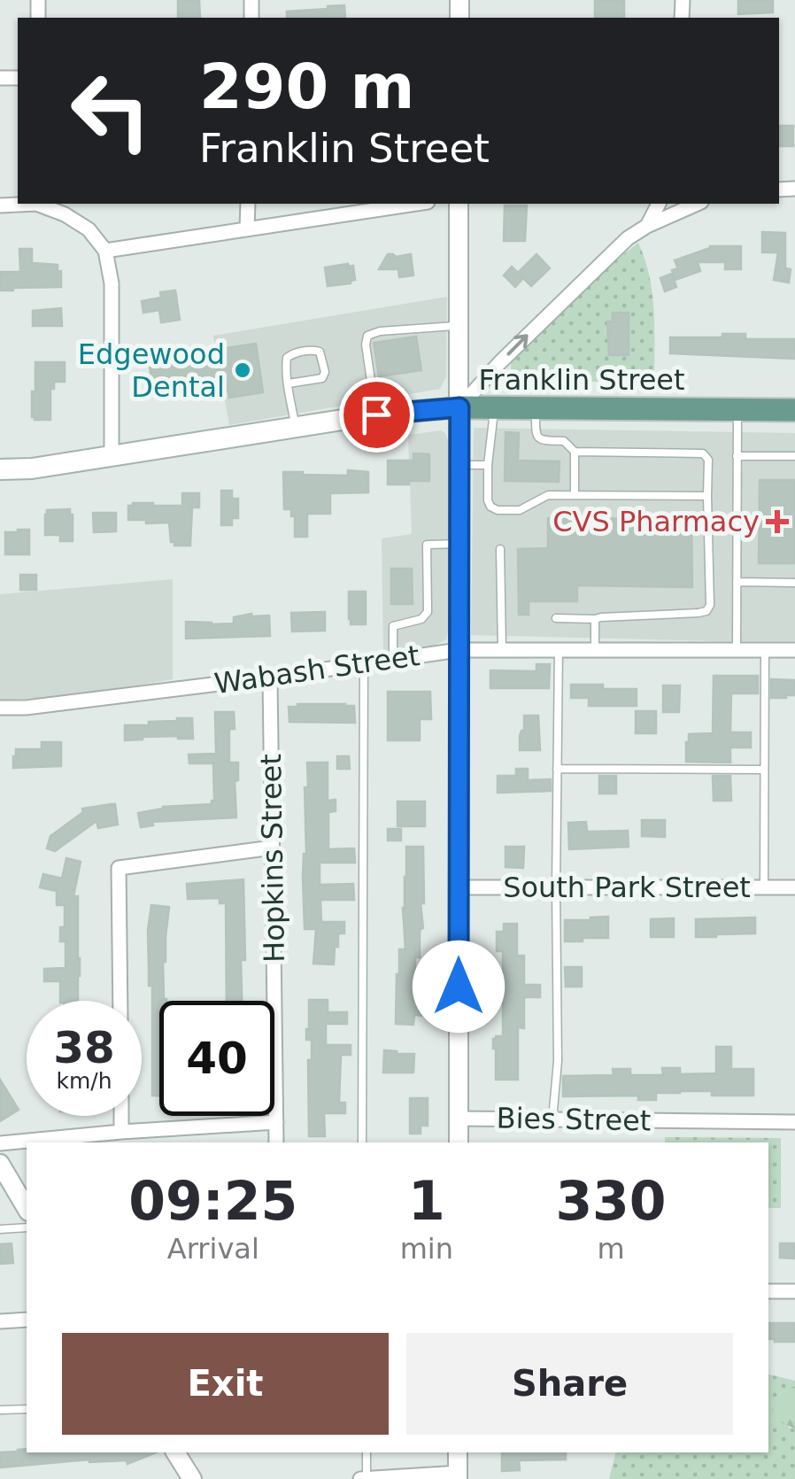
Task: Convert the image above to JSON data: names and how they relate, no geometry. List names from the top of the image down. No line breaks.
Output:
{"streets":{"main road":["Franklin Street"],"street":["Wabash Street","Hopkins Street","South Park Street","Bies Street"]},"crossings":[["Wabash Street","Hopkins Street"]],"places":{"other":["Edgewood Dental"],"health":["CVS Pharmacy"]},"page":{"turn":["290 m","Franklin Street"],"speed":"38 km/h","limit":"40","eta":["09:25","Arrival","1","min","330","m"],"buttons":["Exit","Share"]}}
